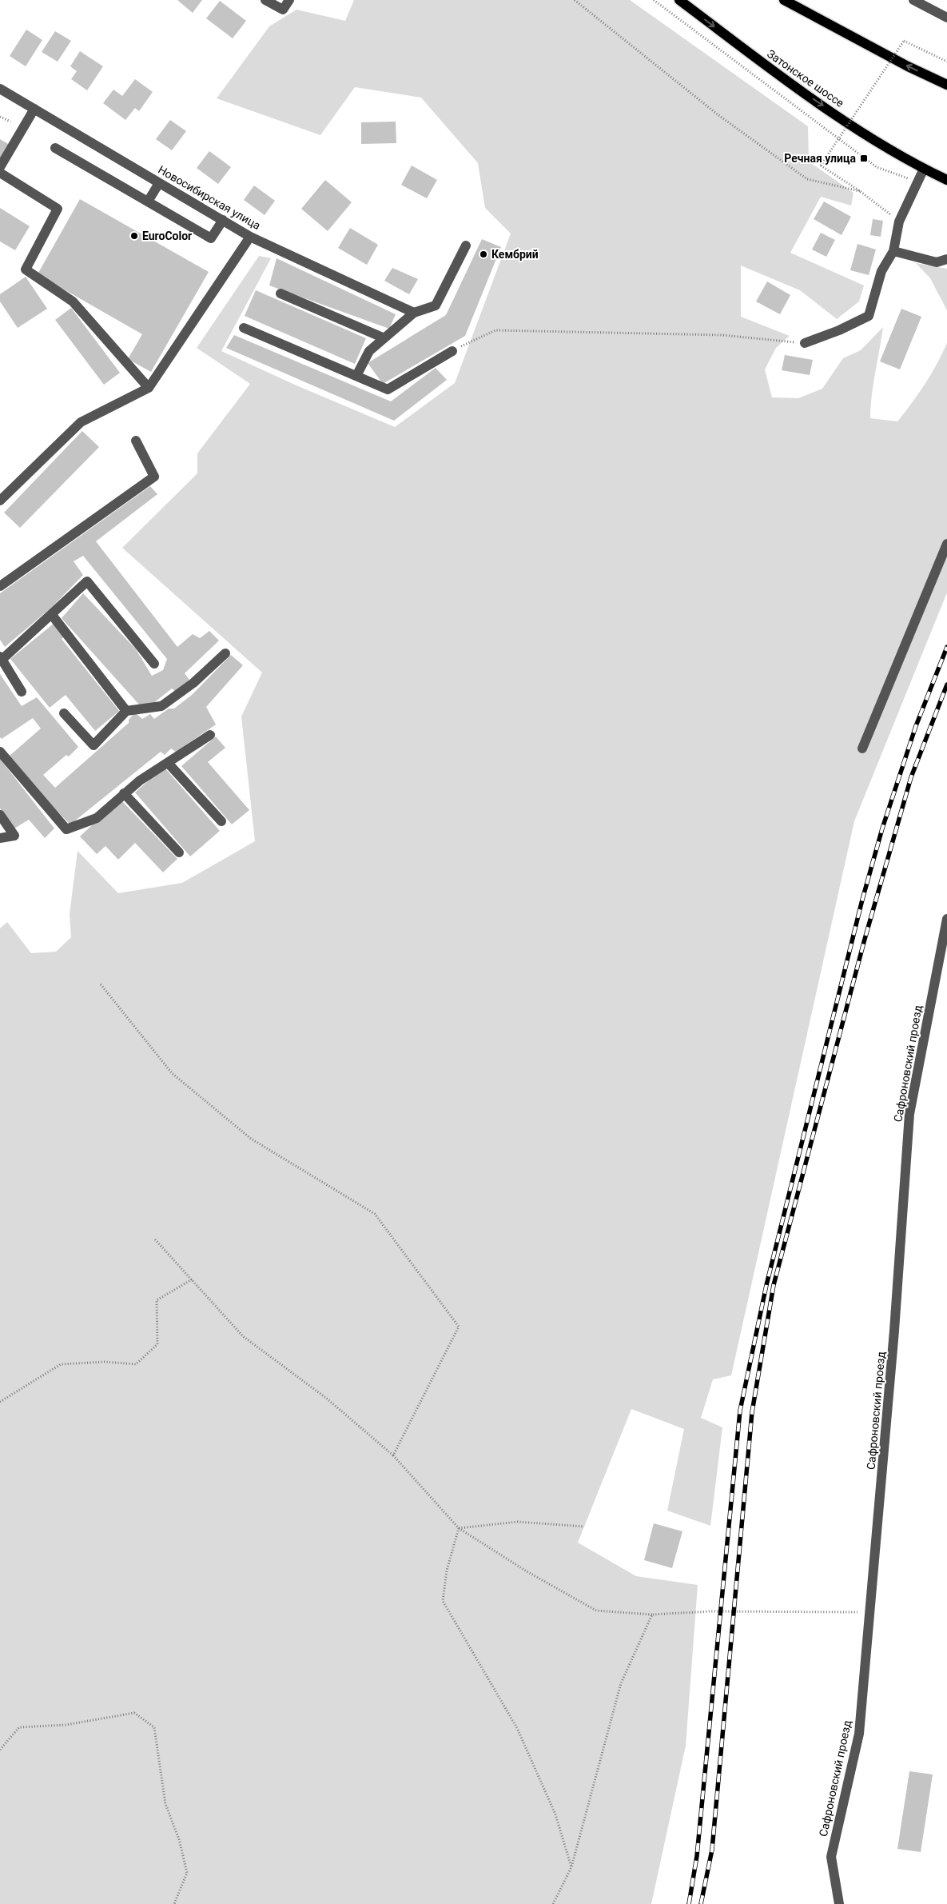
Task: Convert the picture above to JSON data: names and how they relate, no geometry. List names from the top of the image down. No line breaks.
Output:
{"streets":{"main road":["Затонское шоссе"],"street":["Новосибирская улица","Сафроновский проезд"]},"places":{"transit":["Речная улица"],"other":["EuroColor","Кембрий"]}}
